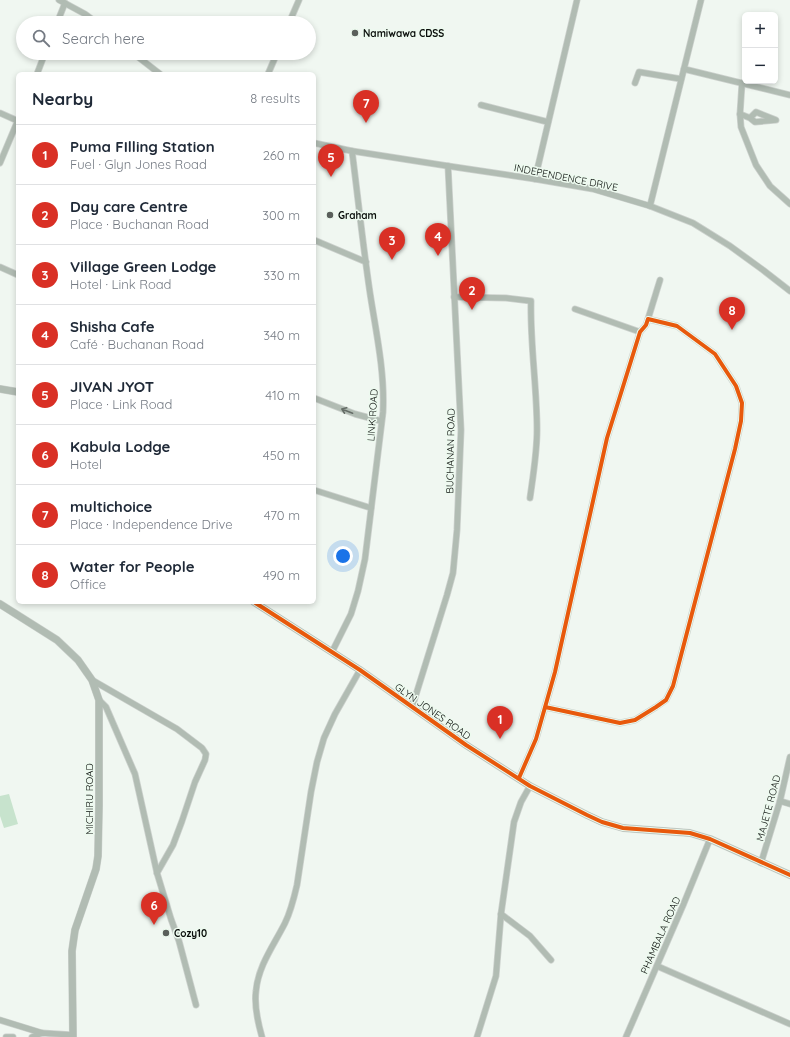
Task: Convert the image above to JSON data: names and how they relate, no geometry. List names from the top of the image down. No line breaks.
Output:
{"streets":{"street":["INDEPENDENCE DRIVE","LINK ROAD","BUCHANAN ROAD","GLYN JONES ROAD","MICHIRU ROAD","MAJETE ROAD","PHAMBALA ROAD"]},"crossings":[["INDEPENDENCE DRIVE","LINK ROAD"],["INDEPENDENCE DRIVE","BUCHANAN ROAD"],["LINK ROAD","GLYN JONES ROAD"],["BUCHANAN ROAD","GLYN JONES ROAD"],["GLYN JONES ROAD","MAJETE ROAD"],["GLYN JONES ROAD","PHAMBALA ROAD"]],"places":["Namiwawa CDSS","Graham","Cozy10"],"page":{"map_buttons":["+","−"],"search":"Search here","heading":["Nearby","8 results"],"pins":["7","5","4","3","2","8","1","6"],"list":[{"mark":"1","name":"Puma FIlling Station","note":"Fuel · Glyn Jones Road","value":"260 m"},{"mark":"2","name":"Day care Centre","note":"Place · Buchanan Road","value":"300 m"},{"mark":"3","name":"Village Green Lodge","note":"Hotel · Link Road","value":"330 m"},{"mark":"4","name":"Shisha Cafe","note":"Café · Buchanan Road","value":"340 m"},{"mark":"5","name":"JIVAN JYOT","note":"Place · Link Road","value":"410 m"},{"mark":"6","name":"Kabula Lodge","note":"Hotel","value":"450 m"},{"mark":"7","name":"multichoice","note":"Place · Independence Drive","value":"470 m"},{"mark":"8","name":"Water for People","note":"Office","value":"490 m"}]}}
